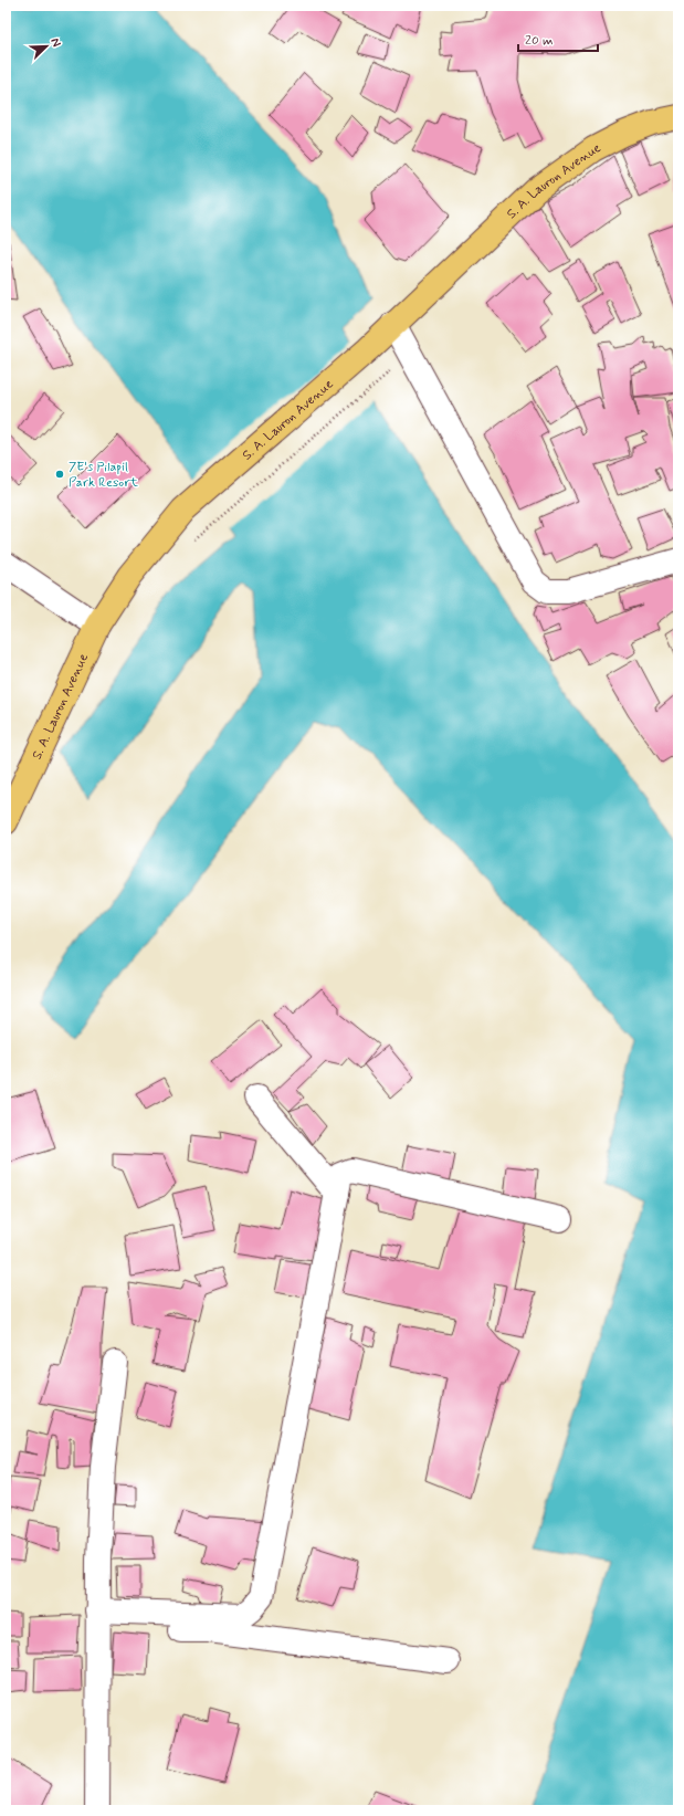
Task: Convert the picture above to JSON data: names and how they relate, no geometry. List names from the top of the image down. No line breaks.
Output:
{"streets":{"highway":["S. A. Lauron Avenue"]},"places":["7E's Pilapil Park Resort"],"scale_bar":"20 m","north":"top right"}
